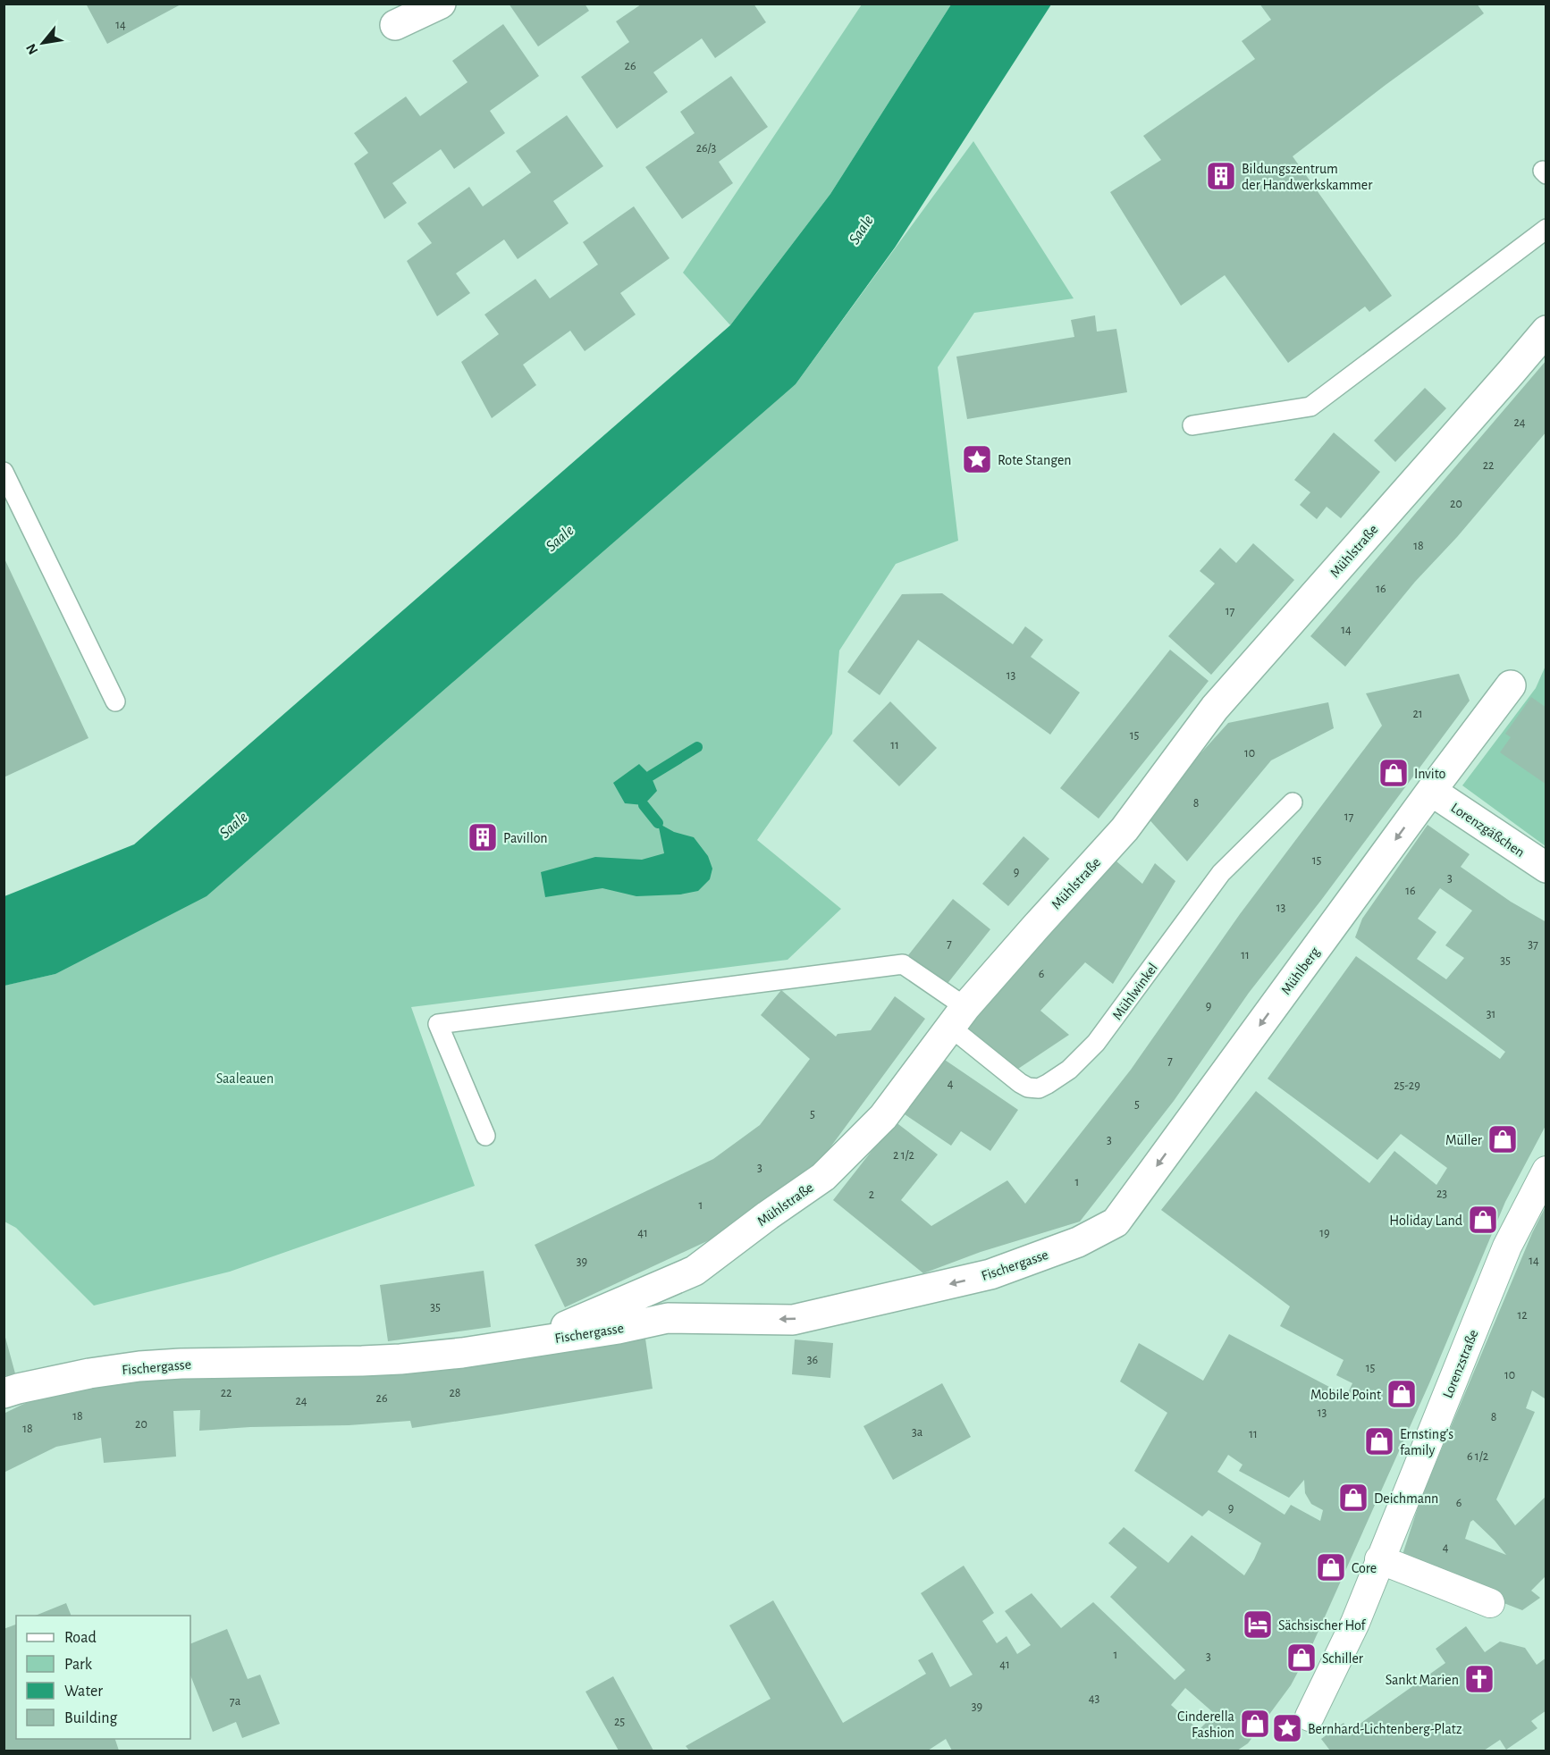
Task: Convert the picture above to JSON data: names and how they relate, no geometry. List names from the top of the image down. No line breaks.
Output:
{"streets":{"street":["Mühlstraße","Lorenzgäßchen","Mühlberg","Fischergasse","Lorenzstraße"],"lane":["Mühlwinkel"]},"crossings":[["Mühlstraße","Mühlwinkel"],["Mühlstraße","Fischergasse"],["Lorenzgäßchen","Mühlberg"],["Mühlberg","Fischergasse"]],"one_way":["Mühlberg","Fischergasse"],"water":["Saale"],"parks":["Saaleauen"],"places":{"building":["Bildungszentrum der Handwerkskammer","Pavillon"],"place":["Rote Stangen","Bernhard-Lichtenberg-Platz"],"shop":["Invito","Müller","Holiday Land","Mobile Point","Ernsting's family","Deichmann","Core","Schiller","Cinderella Fashion"],"hotel":["Sächsischer Hof"],"church":["Sankt Marien"]},"house_numbers":["14","26","26/3","24","22","20","18","16","17","14","13","21","15","11","10","8","17","15","9","3","16","13","7","37","11","35","6","9","31","7","4","25-29","5","5","3","2 1/2","3","1","23","2","1","41","19","14","39","35","12","36","15","10","22","28","26","24","13","18","8","20","18","3a","11","6 1/2","6","9","4","1","3","41","43","7a","39","25"],"legend":["Road","Park","Water","Building"],"north":"bottom left"}
